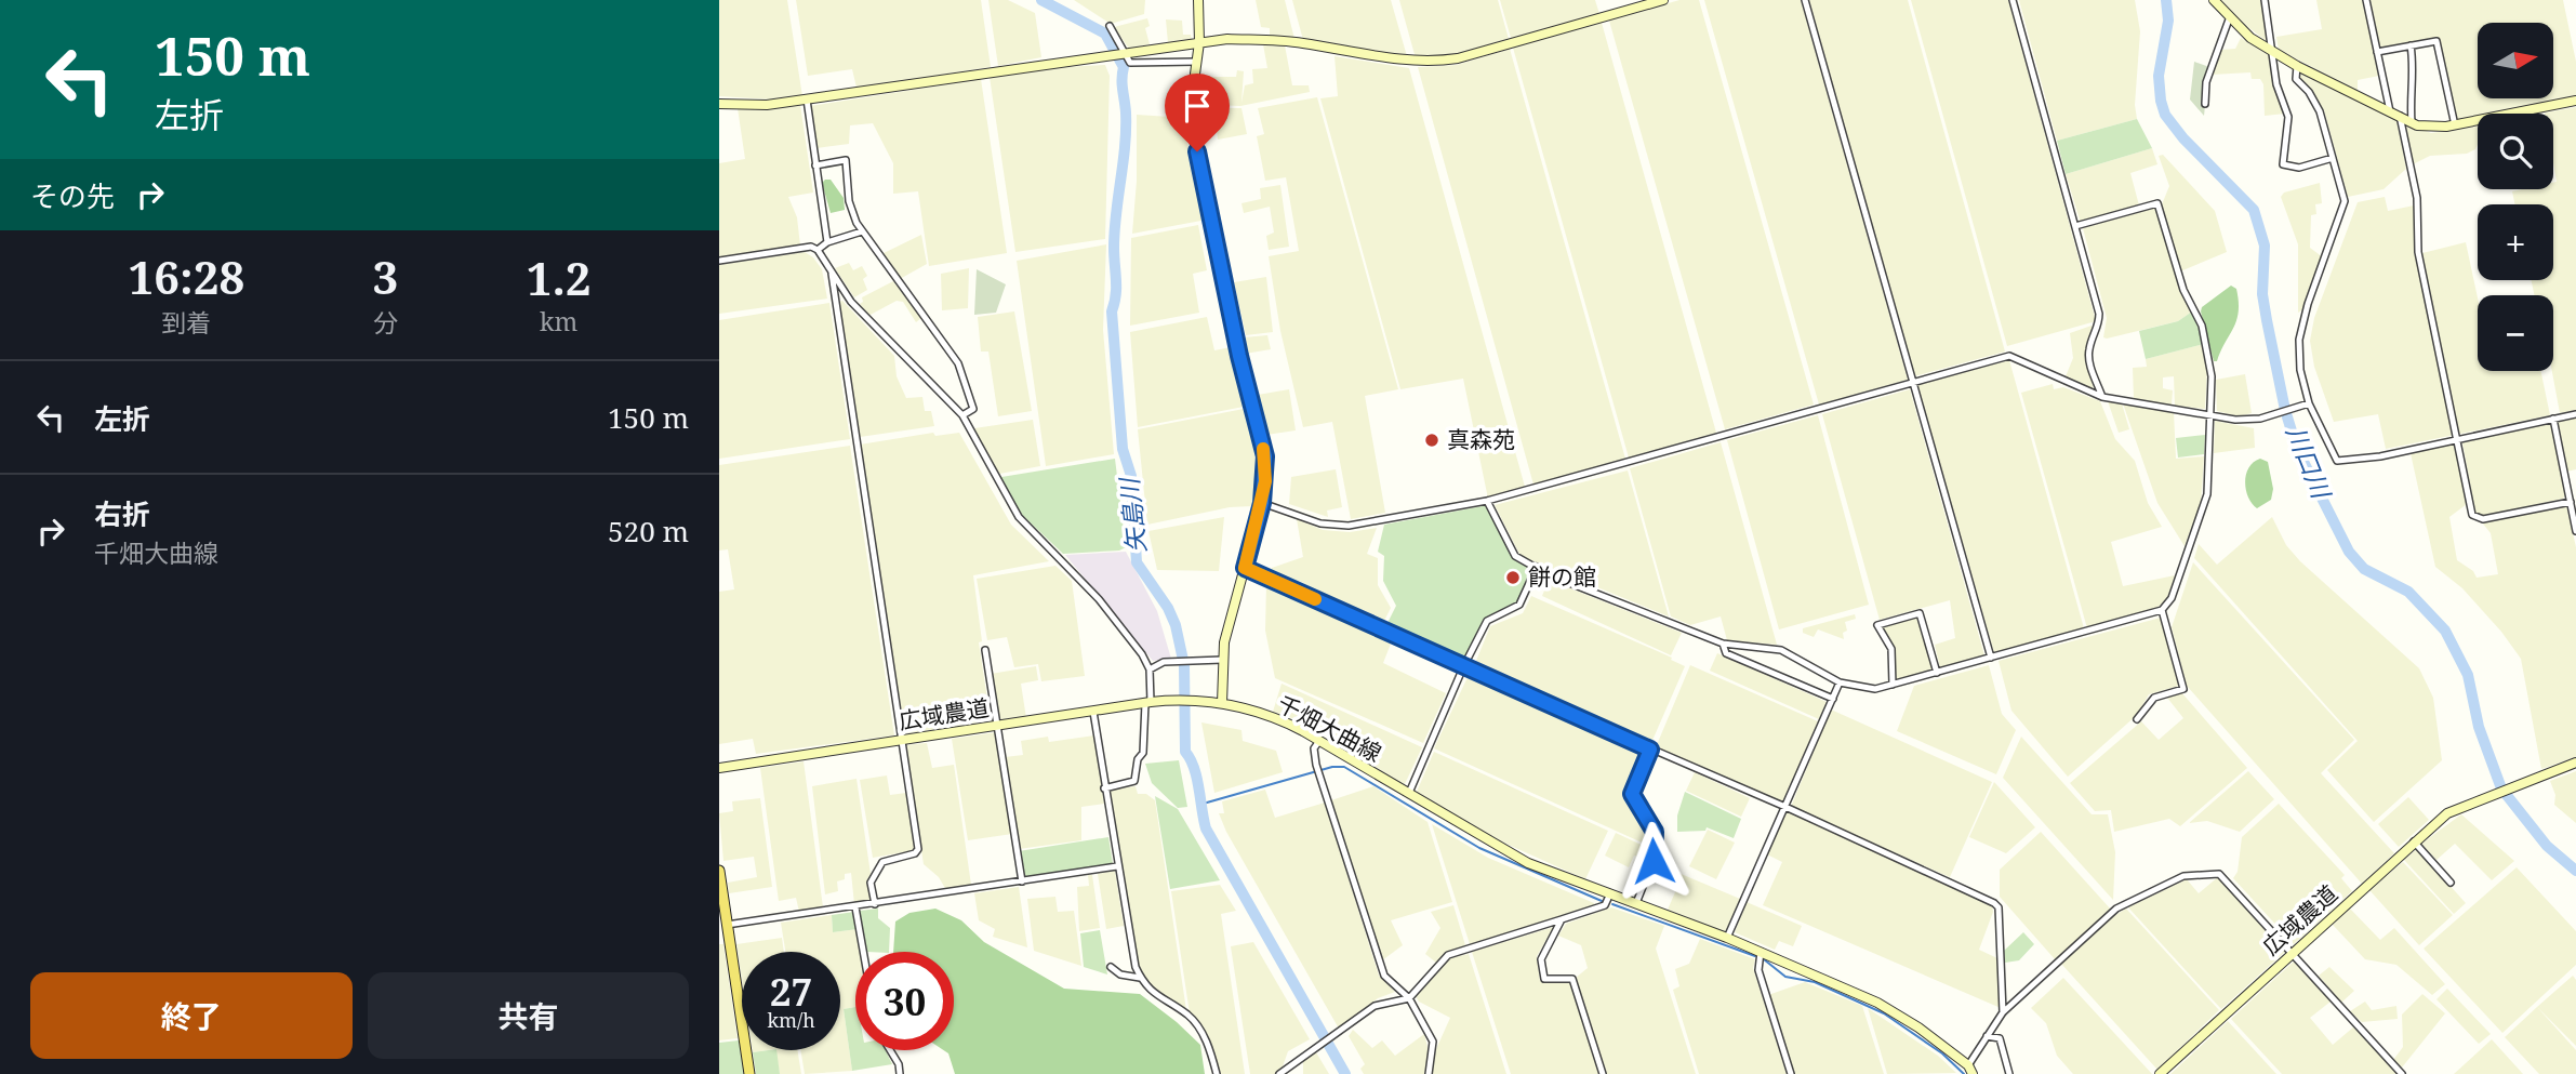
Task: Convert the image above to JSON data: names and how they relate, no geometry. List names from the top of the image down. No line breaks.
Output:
{"streets":{"street":["広域農道","千畑大曲線"]},"crossings":[["広域農道","千畑大曲線"]],"water":["川口川","矢島川"],"places":["真森苑","餅の館"],"north":"right","page":{"turn":["150 m","左折"],"map_buttons":["+","−"],"then":"その先","eta":["16:28","到着","3","分","1.2","km"],"list":[{"name":"左折","value":"150 m"},{"name":"右折","note":"千畑大曲線","value":"520 m"}],"speed":"27 km/h","limit":"30","buttons":["終了","共有"]}}
